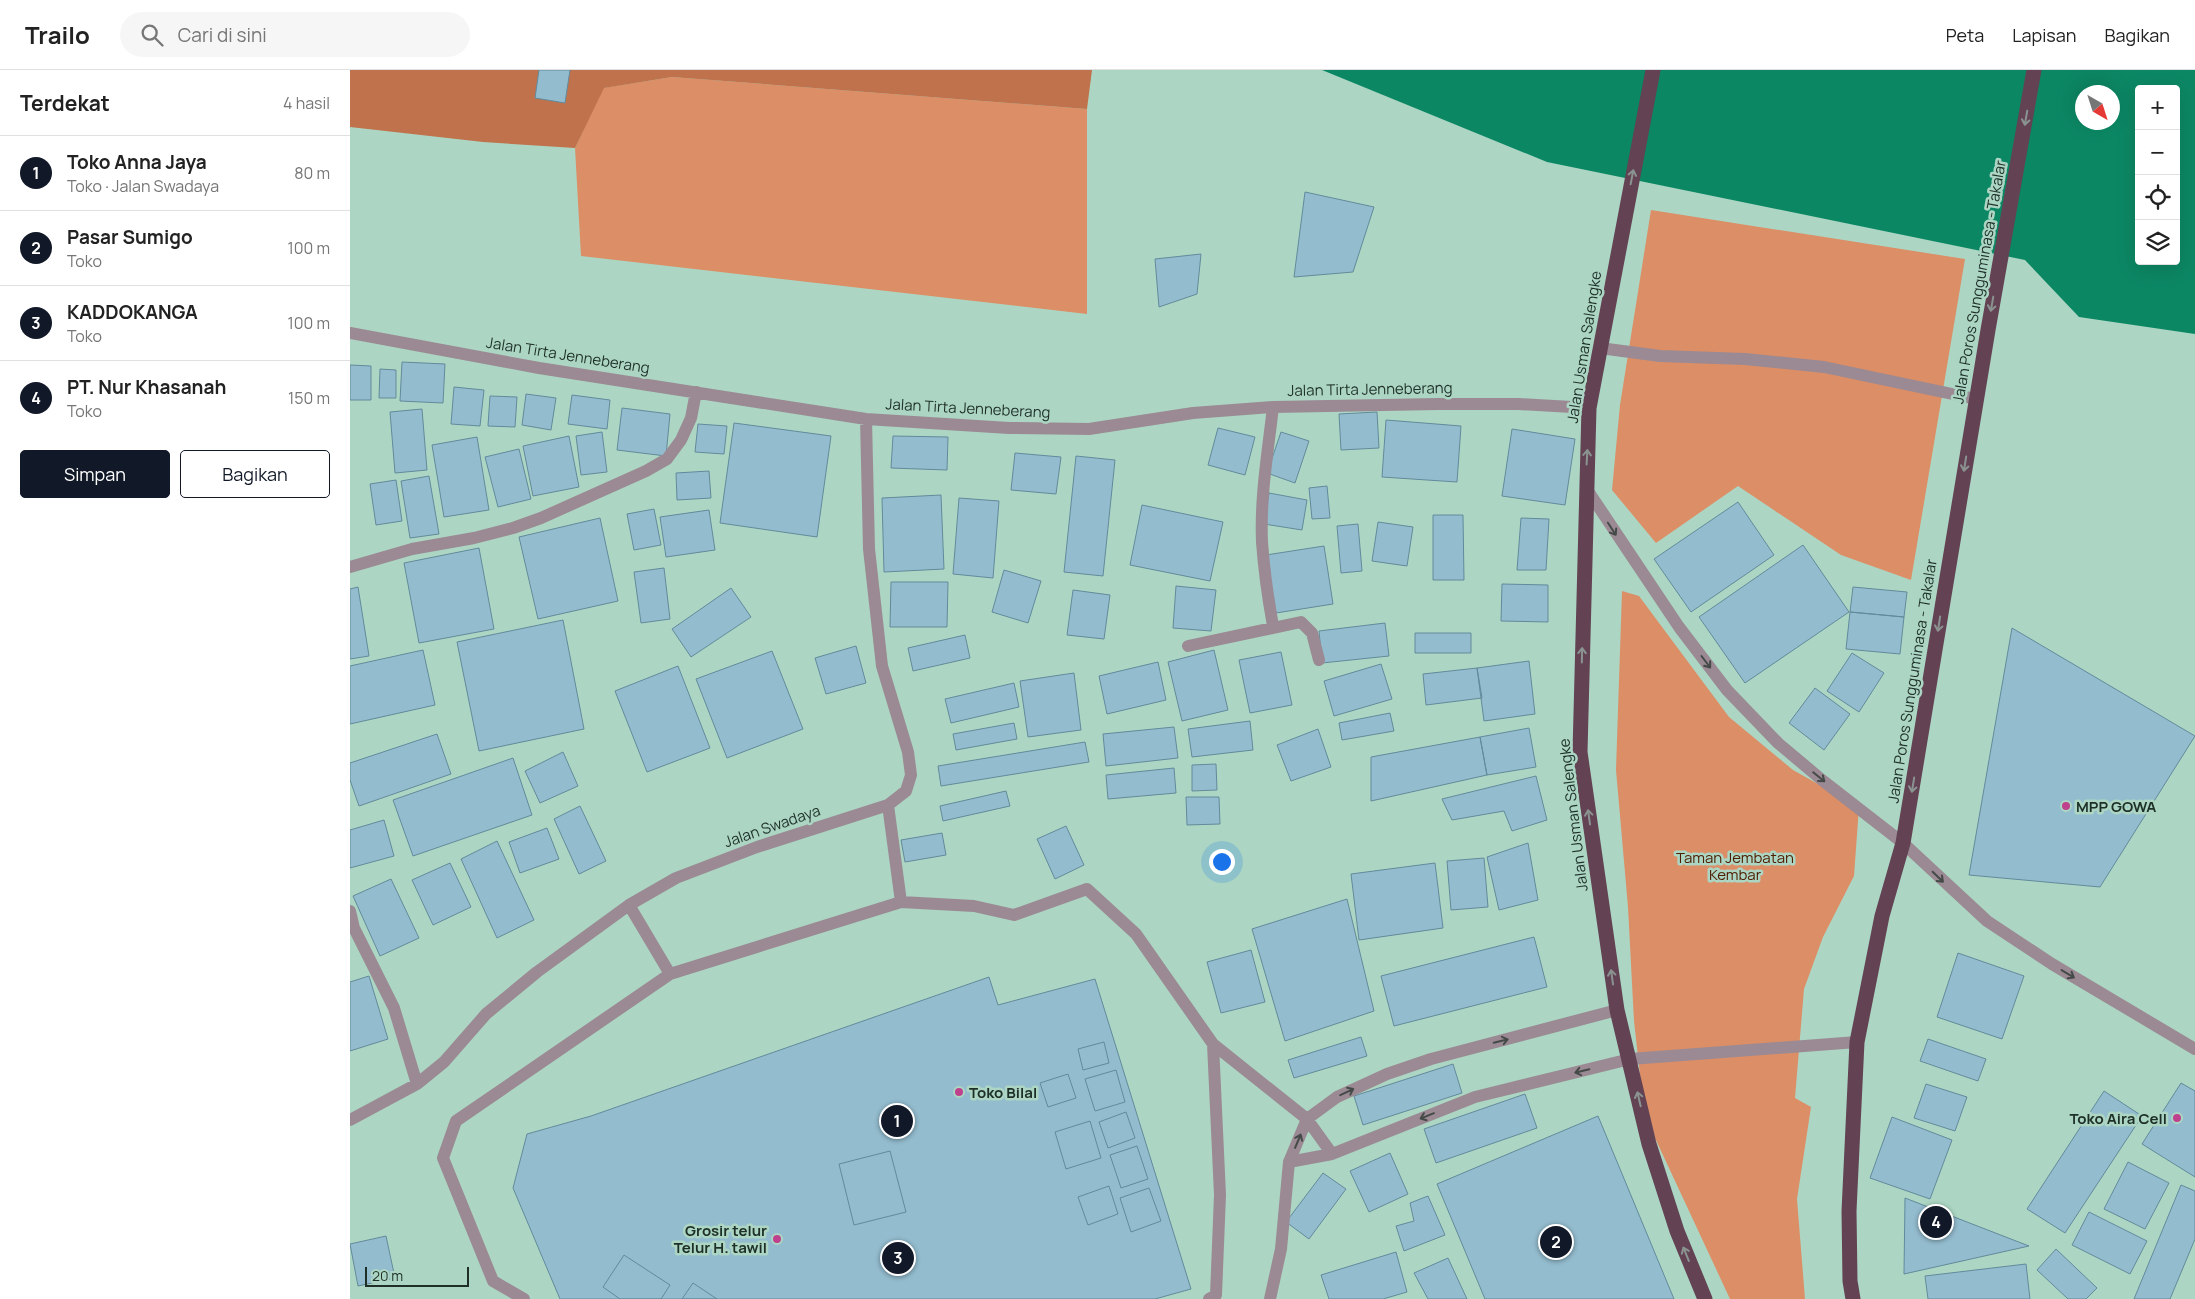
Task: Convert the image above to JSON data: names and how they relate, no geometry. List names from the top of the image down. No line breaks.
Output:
{"streets":{"highway":["Jalan Poros Sungguminasa - Takalar","Jalan Usman Salengke"],"street":["Jalan Tirta Jenneberang","Jalan Swadaya"]},"crossings":[["Jalan Usman Salengke","Jalan Tirta Jenneberang"],["Jalan Tirta Jenneberang","Jalan Swadaya"]],"one_way":["Jalan Poros Sungguminasa - Takalar","Jalan Usman Salengke"],"parks":["Taman Jembatan Kembar"],"places":["MPP GOWA","Toko Bilal","Toko Aira Cell","Grosir telur Telur H. tawil"],"scale_bar":"20 m","north":"bottom right","page":{"header":"Trailo","search":"Cari di sini","nav":["Peta","Lapisan","Bagikan"],"heading":["Terdekat","4 hasil"],"map_buttons":["+","−"],"list":[{"mark":"1","name":"Toko Anna Jaya","note":"Toko · Jalan Swadaya","value":"80 m"},{"mark":"2","name":"Pasar Sumigo","note":"Toko","value":"100 m"},{"mark":"3","name":"KADDOKANGA","note":"Toko","value":"100 m"},{"mark":"4","name":"PT. Nur Khasanah","note":"Toko","value":"150 m"}],"buttons":["Simpan","Bagikan"],"pins":["1","4","2","3"],"scale":"20 m"}}
